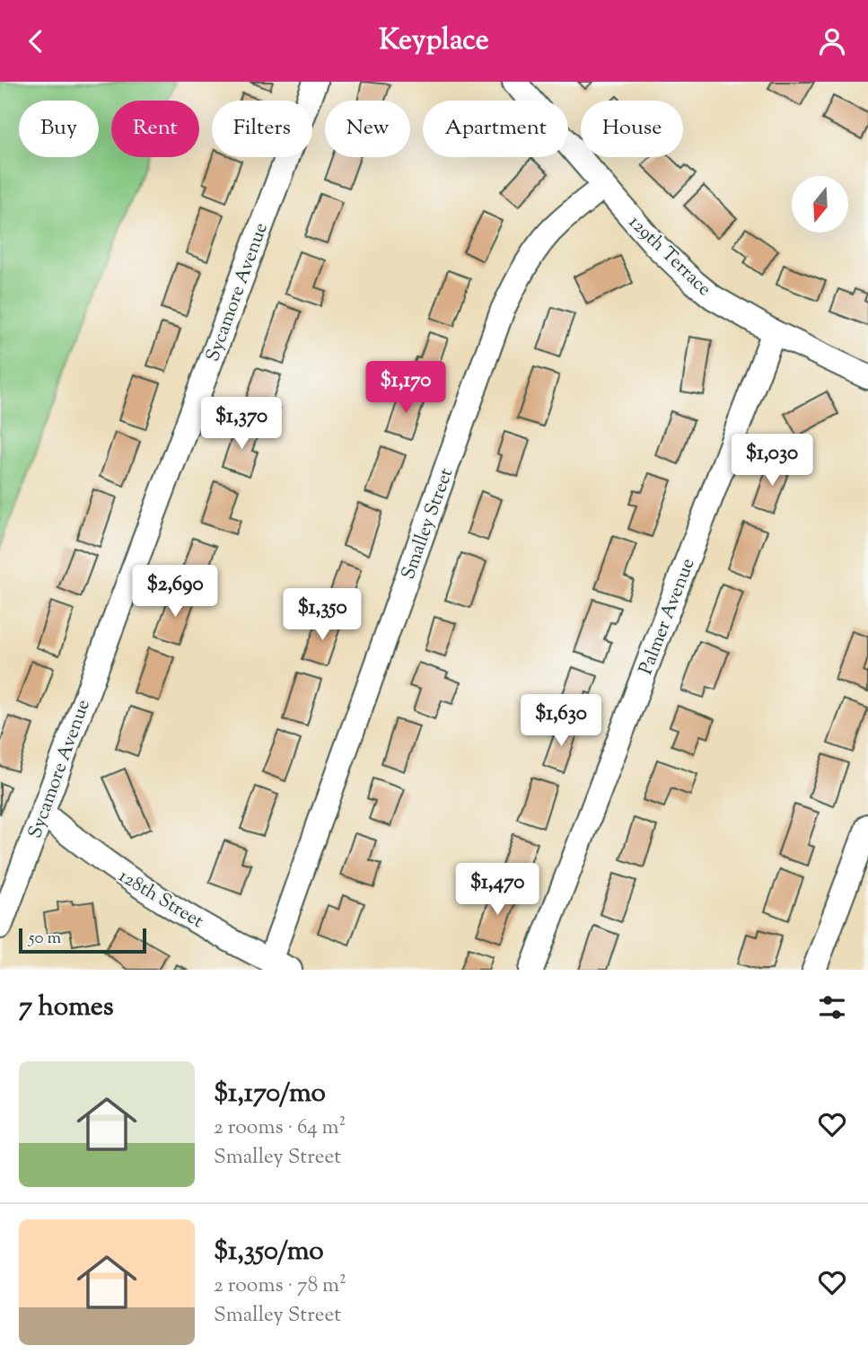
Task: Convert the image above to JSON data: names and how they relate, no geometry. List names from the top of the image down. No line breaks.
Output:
{"streets":{"street":["129th Terrace","Sycamore Avenue","Smalley Street","Palmer Avenue","128th Street"]},"crossings":[["129th Terrace","Smalley Street"],["129th Terrace","Palmer Avenue"],["Sycamore Avenue","128th Street"],["Smalley Street","128th Street"]],"scale_bar":"50 m","north":"bottom","page":{"header":"Keyplace","chip":["Buy","Rent","Filters","New","Apartment","House"],"price":["$1,170","$1,370","$1,030","$2,690","$1,350","$1,630","$1,470"],"scale":"50 m","heading":"7 homes","list":[{"name":"$1,170/mo","note":"2 rooms · 64 m² · Smalley Street"},{"name":"$1,350/mo","note":"2 rooms · 78 m² · Smalley Street"}]}}
